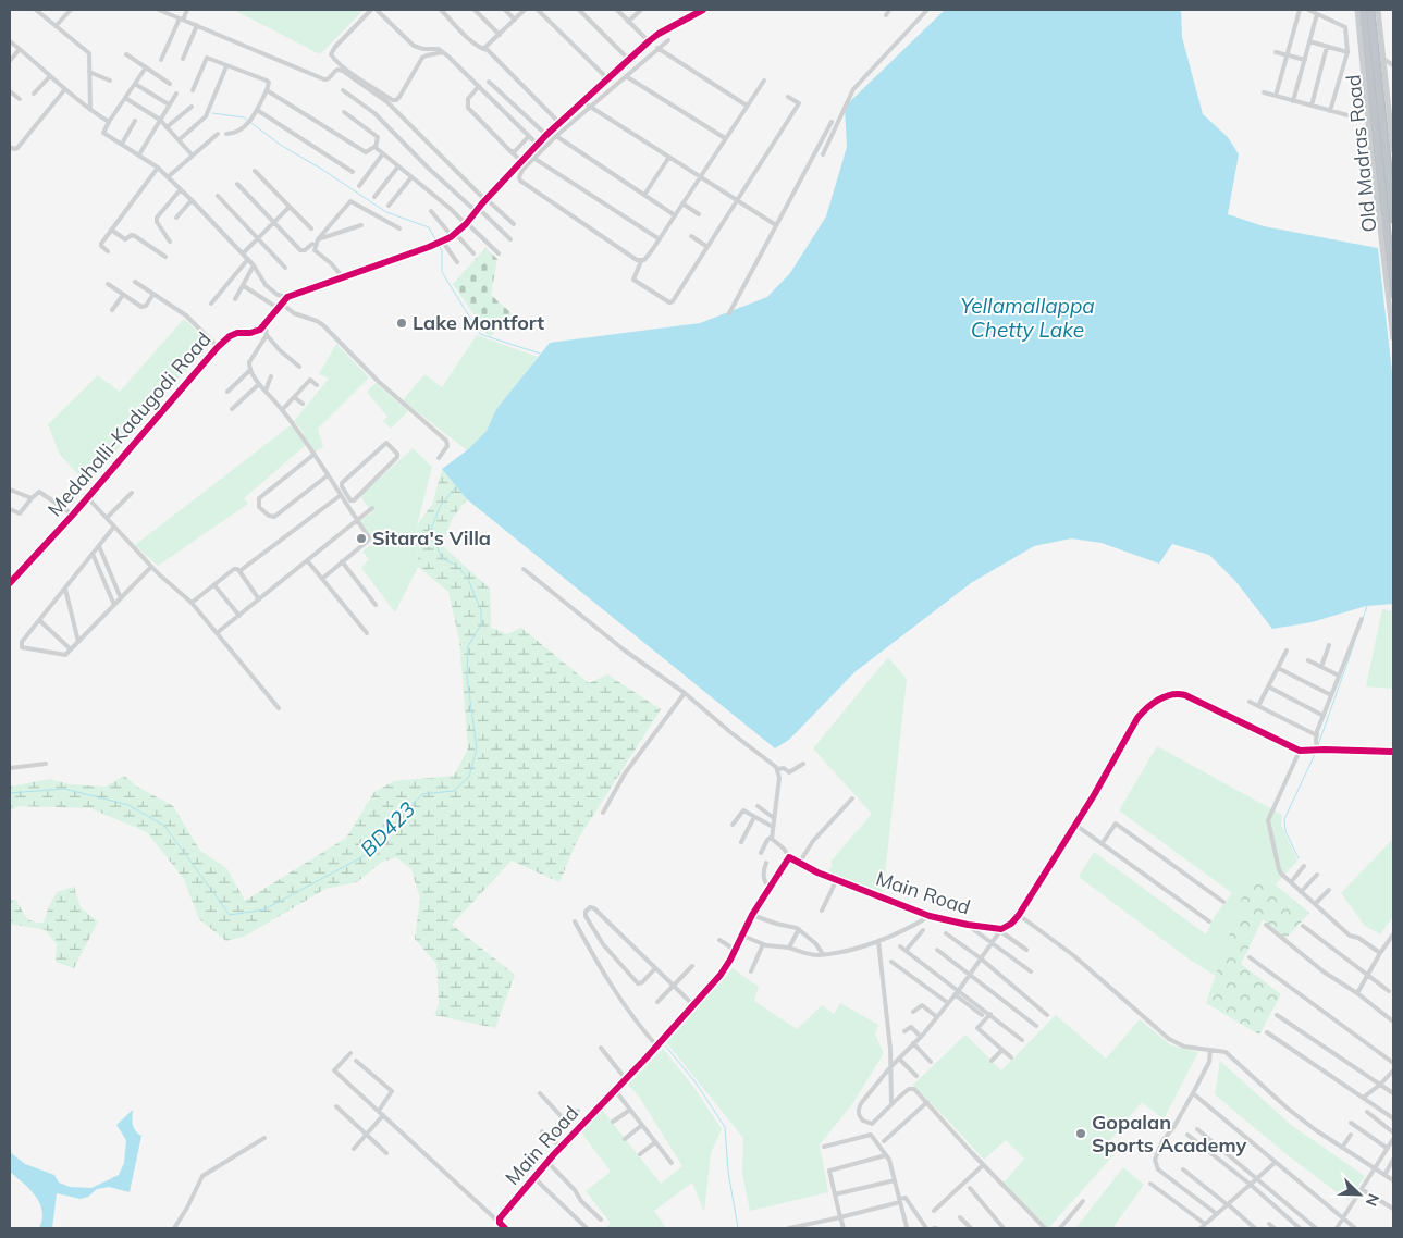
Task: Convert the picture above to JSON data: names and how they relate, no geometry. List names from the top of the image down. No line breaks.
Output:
{"streets":{"highway":["Old Madras Road"],"street":["Medahalli-Kadugodi Road","Main Road"]},"water":["Yellamallappa Chetty Lake","BD423"],"places":["Lake Montfort","Sitara's Villa","Gopalan Sports Academy"],"north":"bottom right"}
